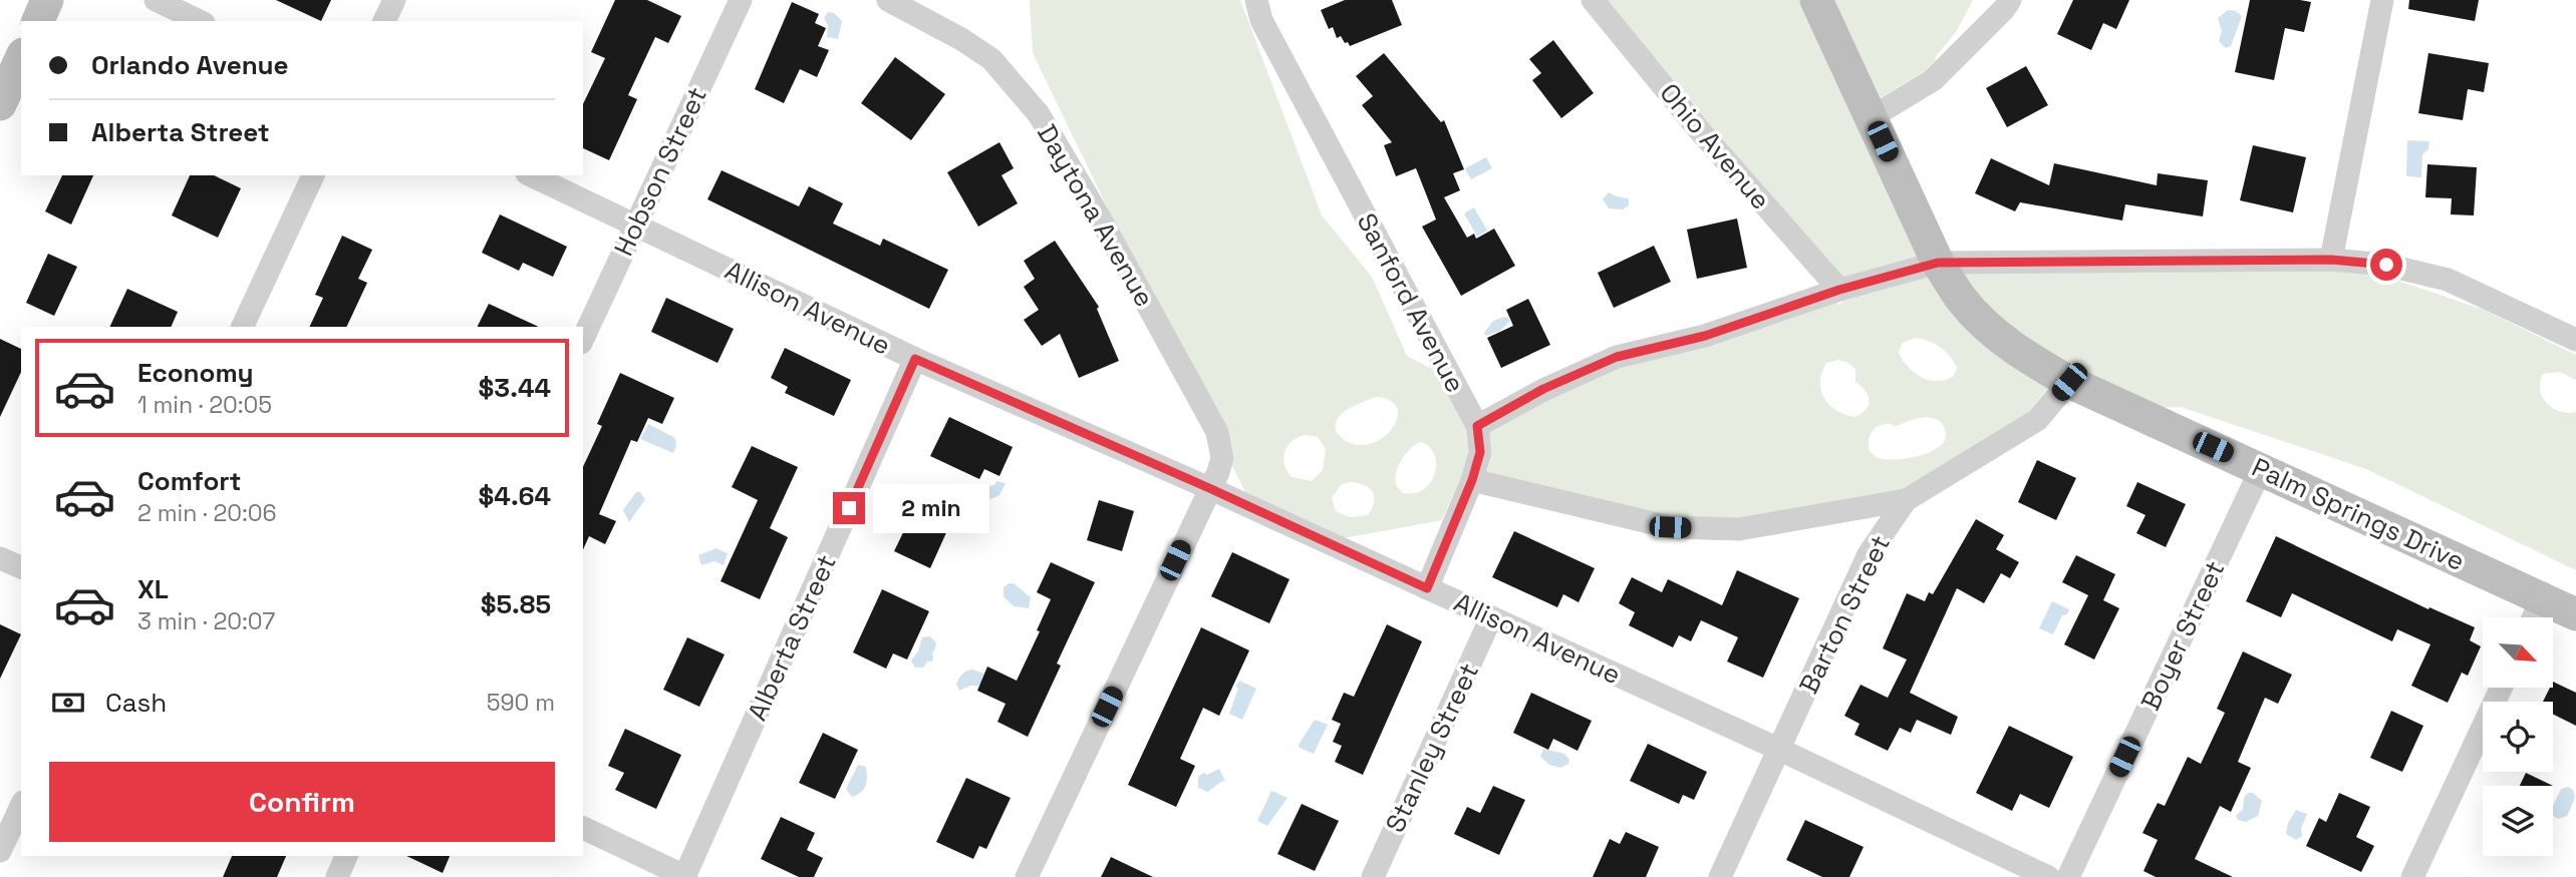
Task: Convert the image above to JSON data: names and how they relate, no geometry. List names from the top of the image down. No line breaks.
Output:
{"streets":{"street":["Ohio Avenue","Hobson Street","Daytona Avenue","Sanford Avenue","Allison Avenue","Palm Springs Drive","Barton Street","Boyer Street","Alberta Street","Stanley Street"]},"crossings":[["Hobson Street","Allison Avenue"],["Daytona Avenue","Allison Avenue"],["Allison Avenue","Barton Street"],["Allison Avenue","Alberta Street"],["Allison Avenue","Stanley Street"],["Palm Springs Drive","Barton Street"],["Palm Springs Drive","Boyer Street"]],"north":"bottom right","page":{"banner":["Orlando Avenue","Alberta Street"],"list":[{"name":"Economy","note":"1 min · 20:05","value":"$3.44"},{"name":"Comfort","note":"2 min · 20:06","value":"$4.64"},{"name":"XL","note":"3 min · 20:07","value":"$5.85"}],"bubble":"2 min","pay":["Cash","590 m"],"buttons":"Confirm"}}
